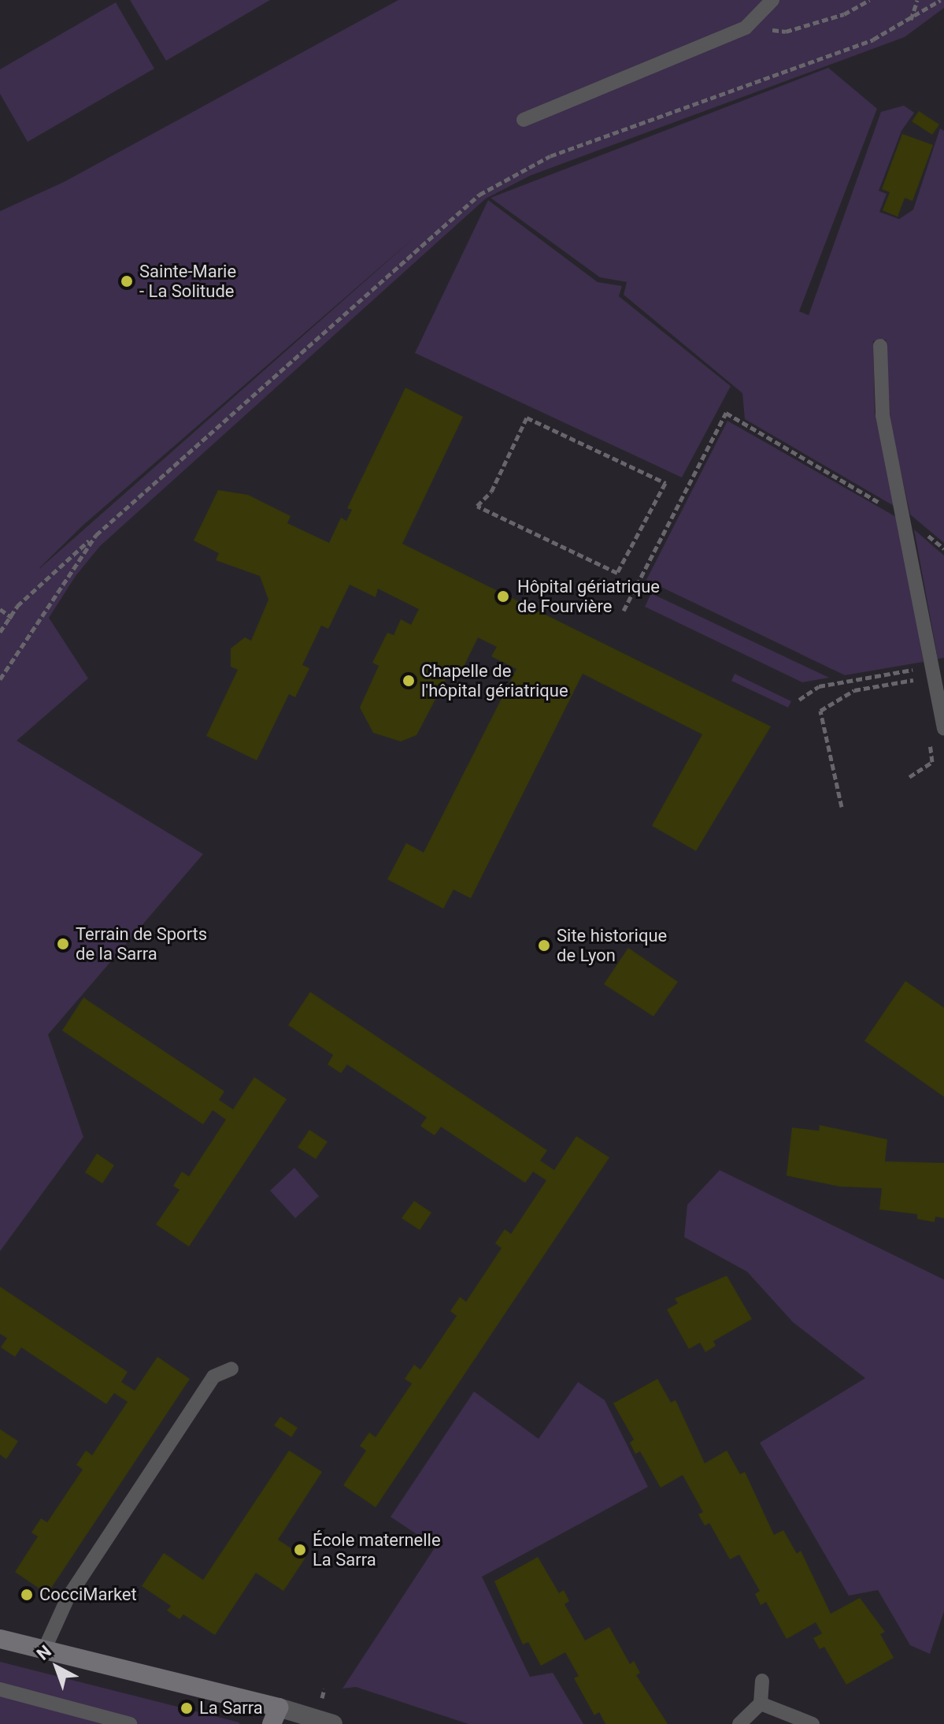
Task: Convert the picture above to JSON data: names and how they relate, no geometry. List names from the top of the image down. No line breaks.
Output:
{"places":["Sainte-Marie - La Solitude","Hôpital gériatrique de Fourvière","Chapelle de l'hôpital gériatrique","Terrain de Sports de la Sarra","Site historique de Lyon","École maternelle La Sarra","CocciMarket","La Sarra"],"north":"top left"}
